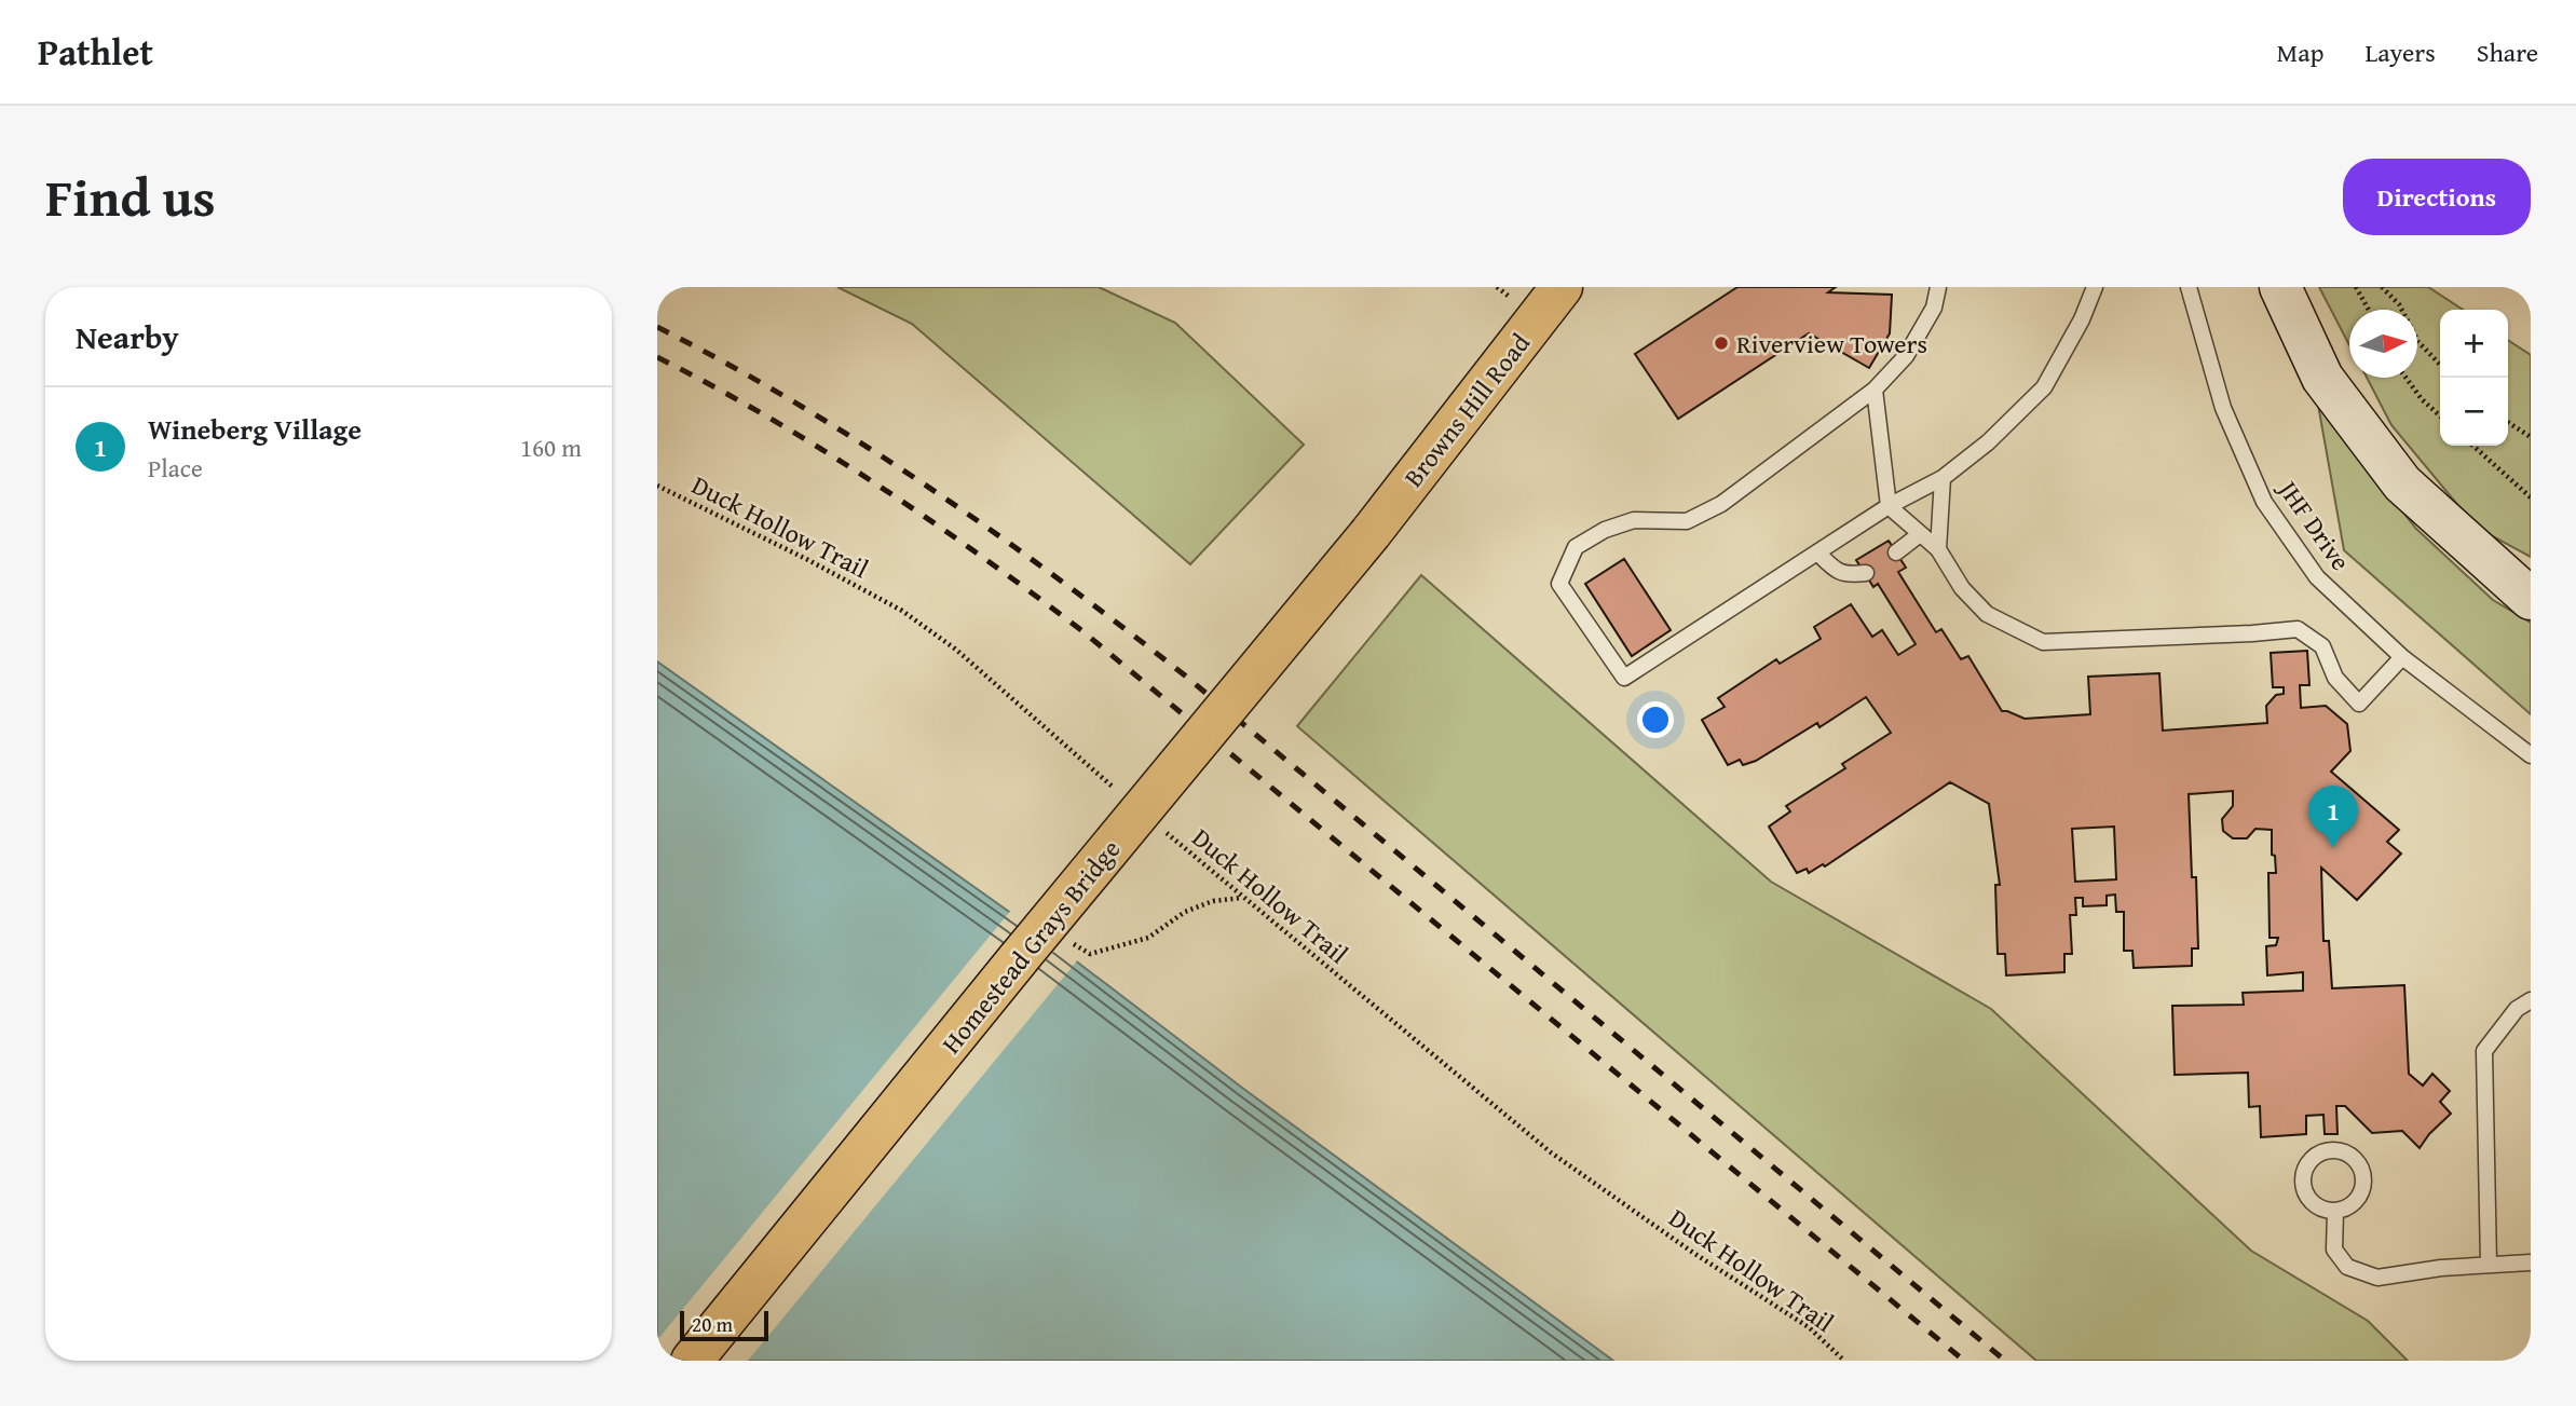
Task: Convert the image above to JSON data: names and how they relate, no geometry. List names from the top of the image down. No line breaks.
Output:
{"streets":{"main road":["Browns Hill Road","Homestead Grays Bridge"],"lane":["JHF Drive"],"path":["Duck Hollow Trail"]},"crossings":[["Browns Hill Road","Homestead Grays Bridge"]],"places":["Riverview Towers"],"scale_bar":"20 m","north":"right","page":{"header":"Pathlet","nav":["Map","Layers","Share"],"title":"Find us","buttons":"Directions","heading":"Nearby","map_buttons":["+","−"],"list":[{"mark":"1","name":"Wineberg Village","note":"Place","value":"160 m"}],"pins":"1","scale":"20 m"}}
